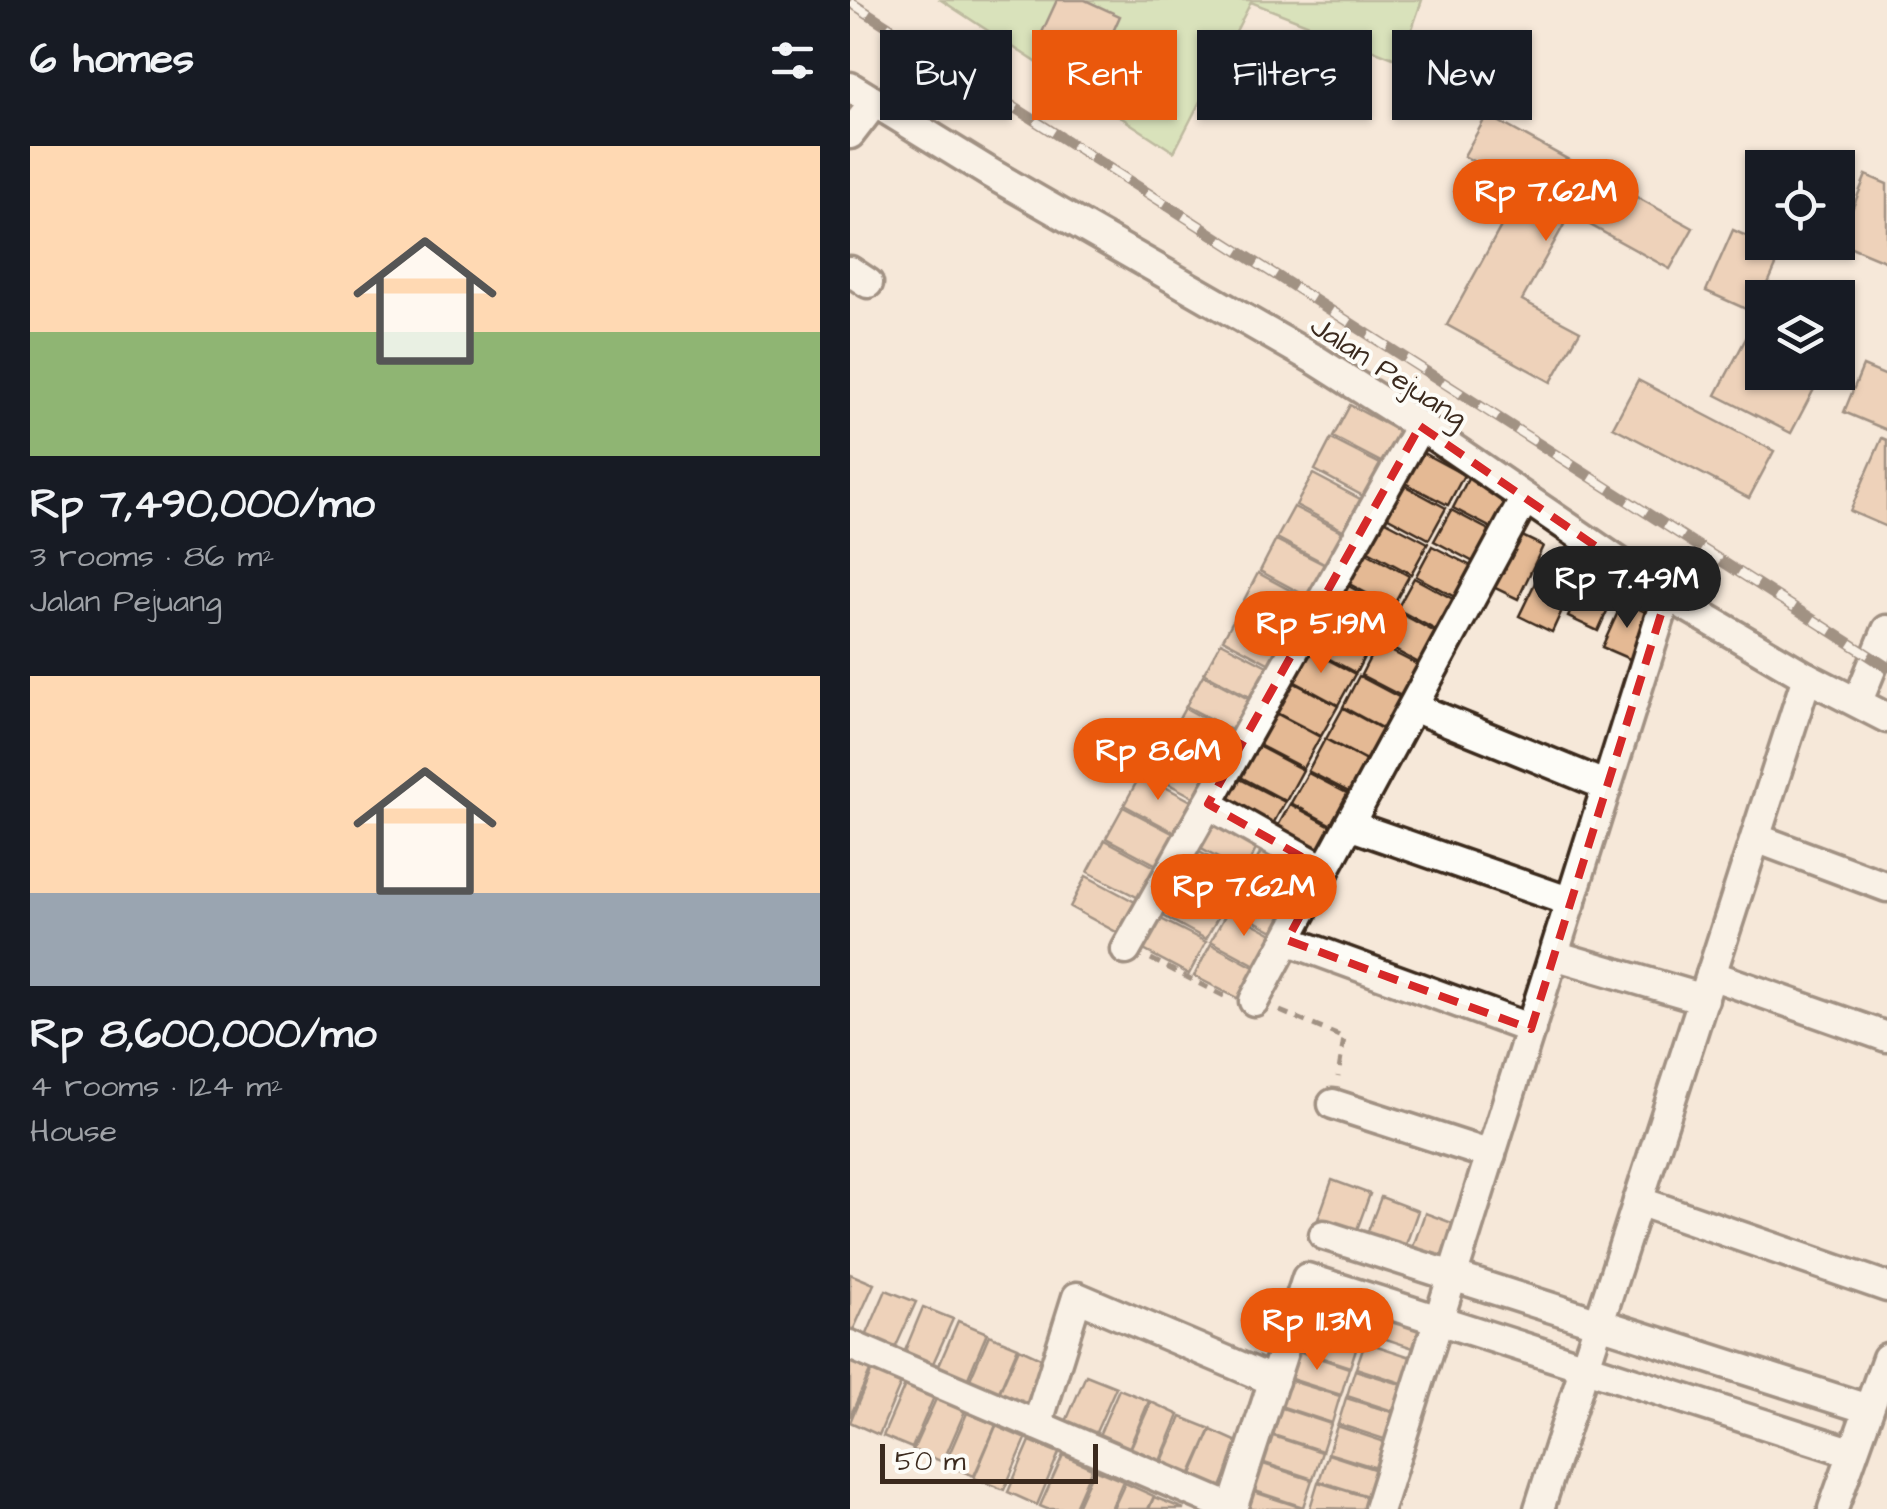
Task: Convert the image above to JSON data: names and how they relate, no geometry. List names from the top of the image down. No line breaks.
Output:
{"streets":{"street":["Jalan Pejuang"]},"scale_bar":"50 m","page":{"heading":"6 homes","chip":["Buy","Rent","Filters","New"],"list":[{"name":"Rp 7,490,000/mo","note":"3 rooms · 86 m² · Jalan Pejuang"},{"name":"Rp 8,600,000/mo","note":"4 rooms · 124 m² · House"}],"price":["Rp 7.62M","Rp 7.49M","Rp 5.19M","Rp 8.6M","Rp 7.62M","Rp 11.3M"],"scale":"50 m"}}
